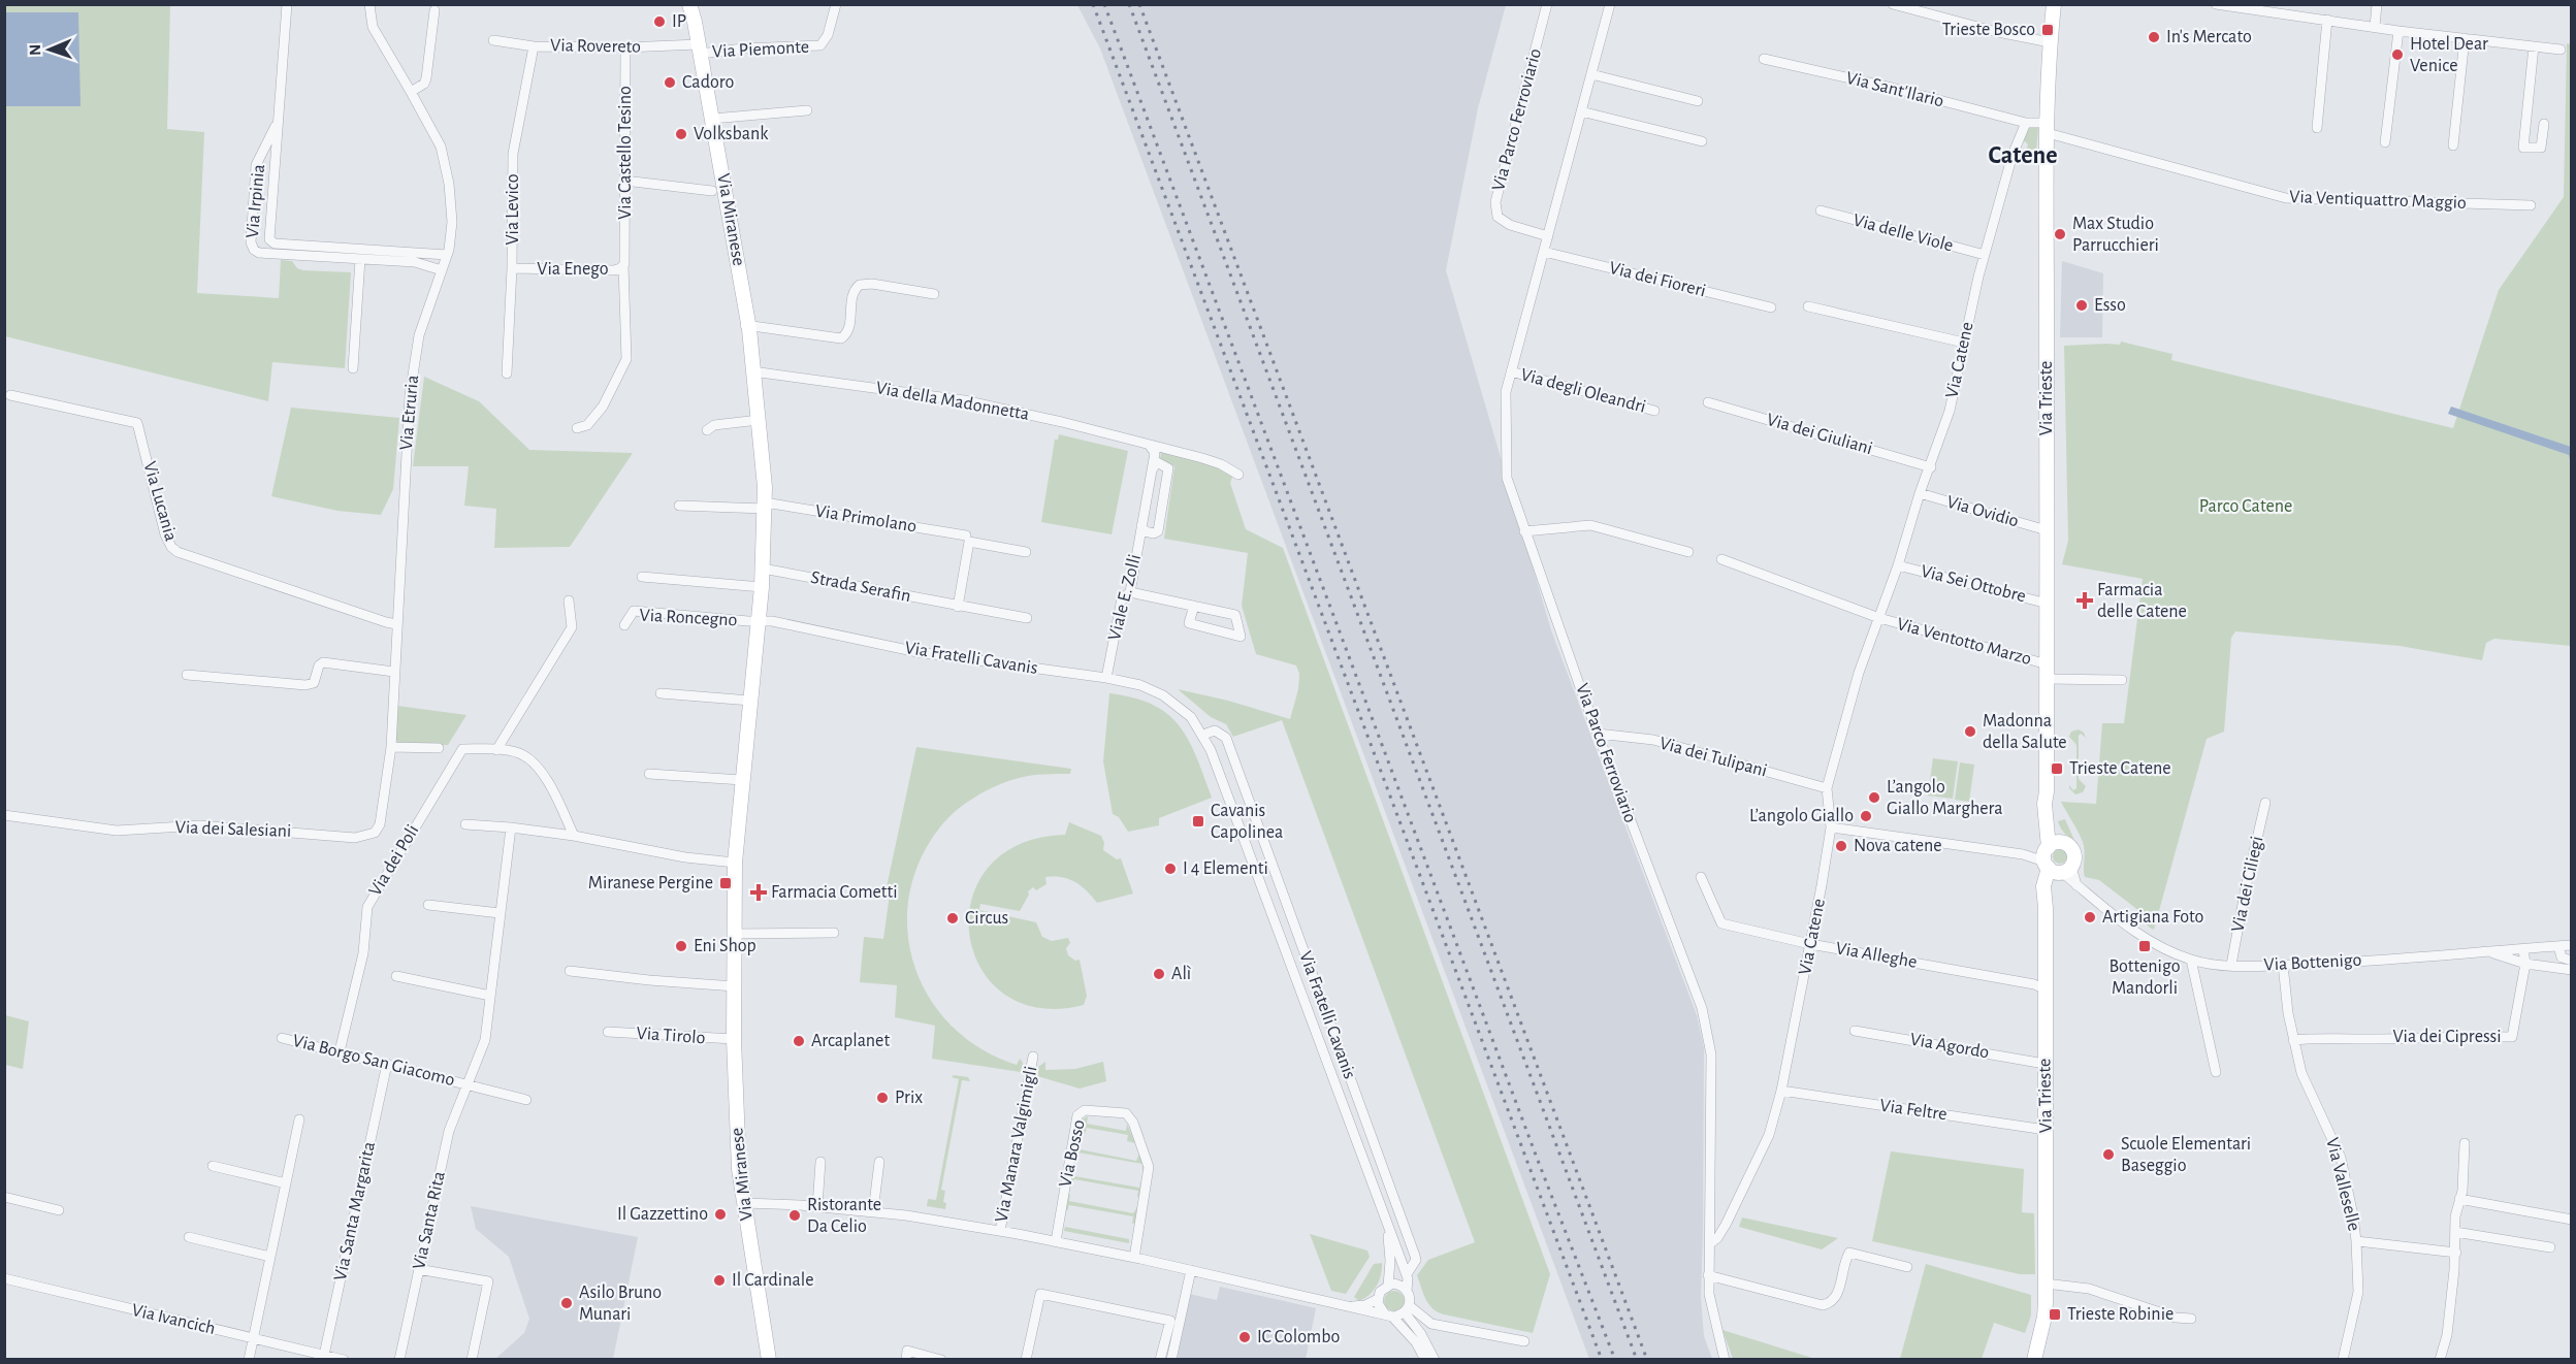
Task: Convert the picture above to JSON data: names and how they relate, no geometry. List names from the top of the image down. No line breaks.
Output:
{"streets":{"street":["Via Rovereto","Via Piemonte","Via Sant'Ilario","Via Parco Ferroviario","Via Castello Tesino","Via Ventiquattro Maggio","Via Irpinia","Via Levico","Via Miranese","Via delle Viole","Via Enego","Via dei Fioreri","Via Catene","Via degli Oleandri","Via Trieste","Via della Madonnetta","Via Etruria","Via dei Giuliani","Via Lucania","Via Ovidio","Via Primolano","Via Sei Ottobre","Strada Serafin","Viale E. Zolli","Via Roncegno","Via Ventotto Marzo","Via Fratelli Cavanis","Via dei Tulipani","Via dei Salesiani","Via dei Poli","Via dei Ciliegi","Via Alleghe","Via Bottenigo","Via Tirolo","Via dei Cipressi","Via Agordo","Via Borgo San Giacomo","Via Feltre","Via Manara Valgimigli","Via Bosso","Via Valleselle","Via Santa Margarita","Via Santa Rita","Via Ivancich"]},"crossings":[["Via Rovereto","Via Piemonte"],["Via Rovereto","Via Castello Tesino"],["Via Rovereto","Via Levico"],["Via Rovereto","Via Miranese"],["Via Piemonte","Via Miranese"],["Via Sant'Ilario","Via Catene"],["Via Parco Ferroviario","Via dei Fioreri"],["Via Parco Ferroviario","Via Catene"],["Via Parco Ferroviario","Via degli Oleandri"],["Via Parco Ferroviario","Via dei Tulipani"],["Via Castello Tesino","Via Enego"],["Via Ventiquattro Maggio","Via Trieste"],["Via Irpinia","Via Etruria"],["Via Levico","Via Enego"],["Via Miranese","Via della Madonnetta"],["Via Miranese","Via Primolano"],["Via Miranese","Strada Serafin"],["Via Miranese","Via Roncegno"],["Via Miranese","Via Fratelli Cavanis"],["Via Miranese","Via Tirolo"],["Via delle Viole","Via Catene"],["Via Catene","Via dei Giuliani"],["Via Catene","Via Ovidio"],["Via Catene","Via Sei Ottobre"],["Via Catene","Via Ventotto Marzo"],["Via Catene","Via dei Tulipani"],["Via Catene","Via Alleghe"],["Via Catene","Via Feltre"],["Via Trieste","Via Ovidio"],["Via Trieste","Via Sei Ottobre"],["Via Trieste","Via Ventotto Marzo"],["Via Trieste","Via Alleghe"],["Via Trieste","Via Bottenigo"],["Via Trieste","Via Agordo"],["Via Trieste","Via Feltre"],["Via della Madonnetta","Viale E. Zolli"],["Via Etruria","Via Lucania"],["Via Etruria","Via dei Salesiani"],["Viale E. Zolli","Via Fratelli Cavanis"],["Via Roncegno","Via Fratelli Cavanis"],["Via dei Poli","Via Borgo San Giacomo"],["Via dei Ciliegi","Via Bottenigo"],["Via Bottenigo","Via dei Cipressi"],["Via Bottenigo","Via Valleselle"],["Via dei Cipressi","Via Valleselle"],["Via Borgo San Giacomo","Via Santa Margarita"],["Via Borgo San Giacomo","Via Santa Rita"],["Via Santa Margarita","Via Ivancich"]],"districts":["Catene"],"parks":["Parco Catene"],"places":{"other":["IP","In's Mercato","Hotel Dear Venice","Cadoro","Volksbank","Max Studio Parrucchieri","Esso","Madonna della Salute","L’angolo Giallo Marghera","L’angolo Giallo","Nova catene","I 4 Elementi","Artigiana Foto","Circus","Eni Shop","Alì","Arcaplanet","Prix","Scuole Elementari Baseggio","Il Gazzettino","Ristorante Da Celio","Il Cardinale","Asilo Bruno Munari","IC Colombo"],"transit":["Trieste Bosco","Trieste Catene","Cavanis Capolinea","Miranese Pergine","Bottenigo Mandorli","Trieste Robinie"],"health":["Farmacia delle Catene","Farmacia Cometti"]},"north":"left"}
